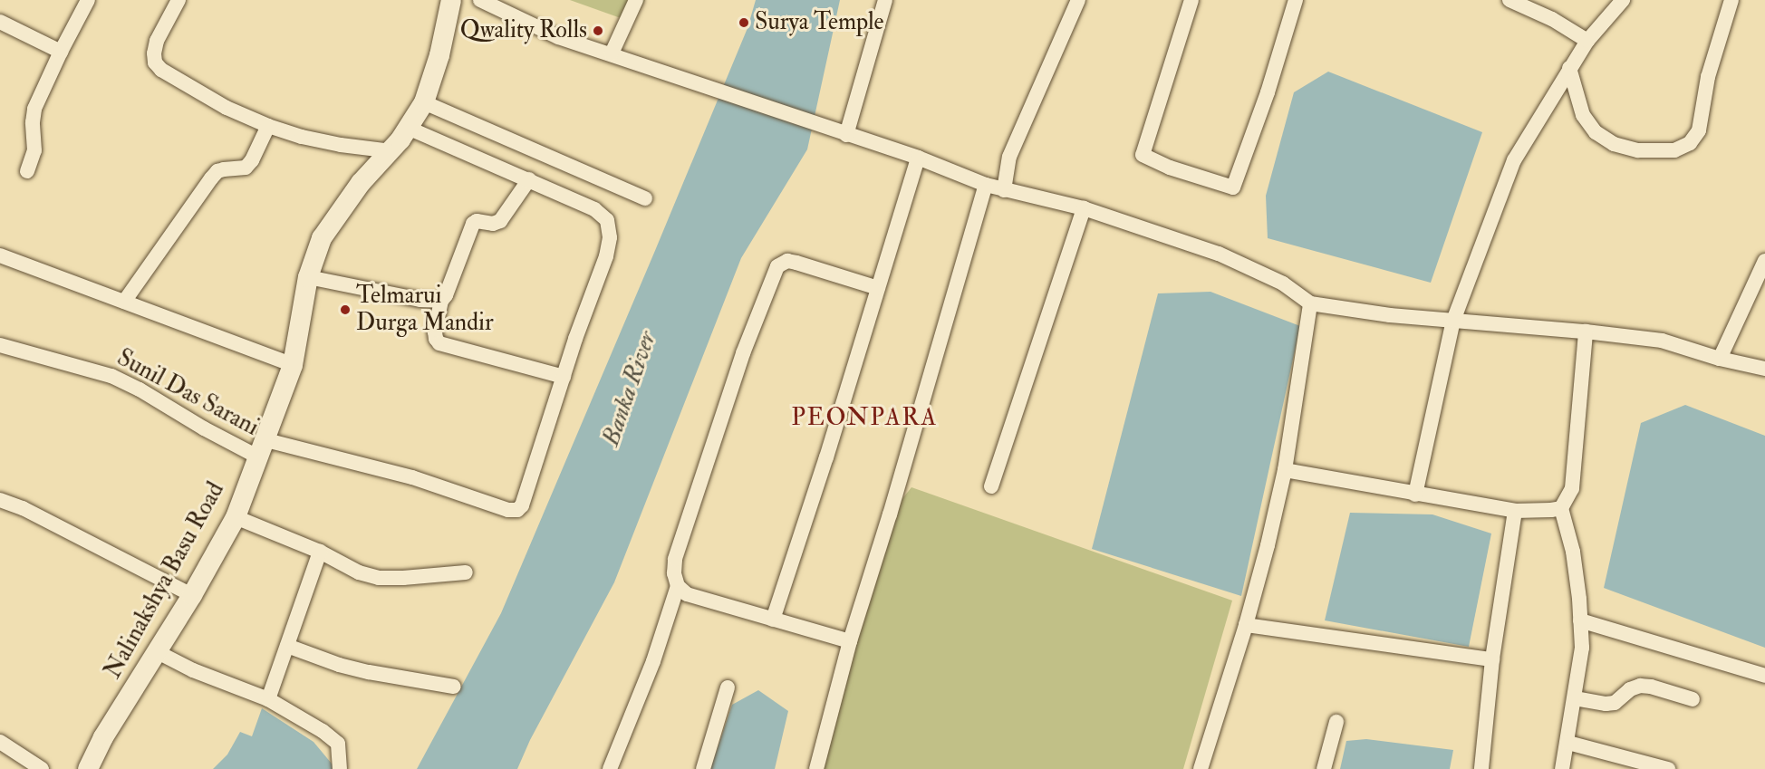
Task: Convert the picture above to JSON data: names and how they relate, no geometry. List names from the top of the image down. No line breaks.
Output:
{"streets":{"street":["Sunil Das Sarani","Nalinakshya Basu Road"]},"crossings":[["Sunil Das Sarani","Nalinakshya Basu Road"]],"districts":["PEONPARA"],"water":["Banka River"],"places":["Surya Temple","Qwality Rolls","Telmarui Durga Mandir"]}
